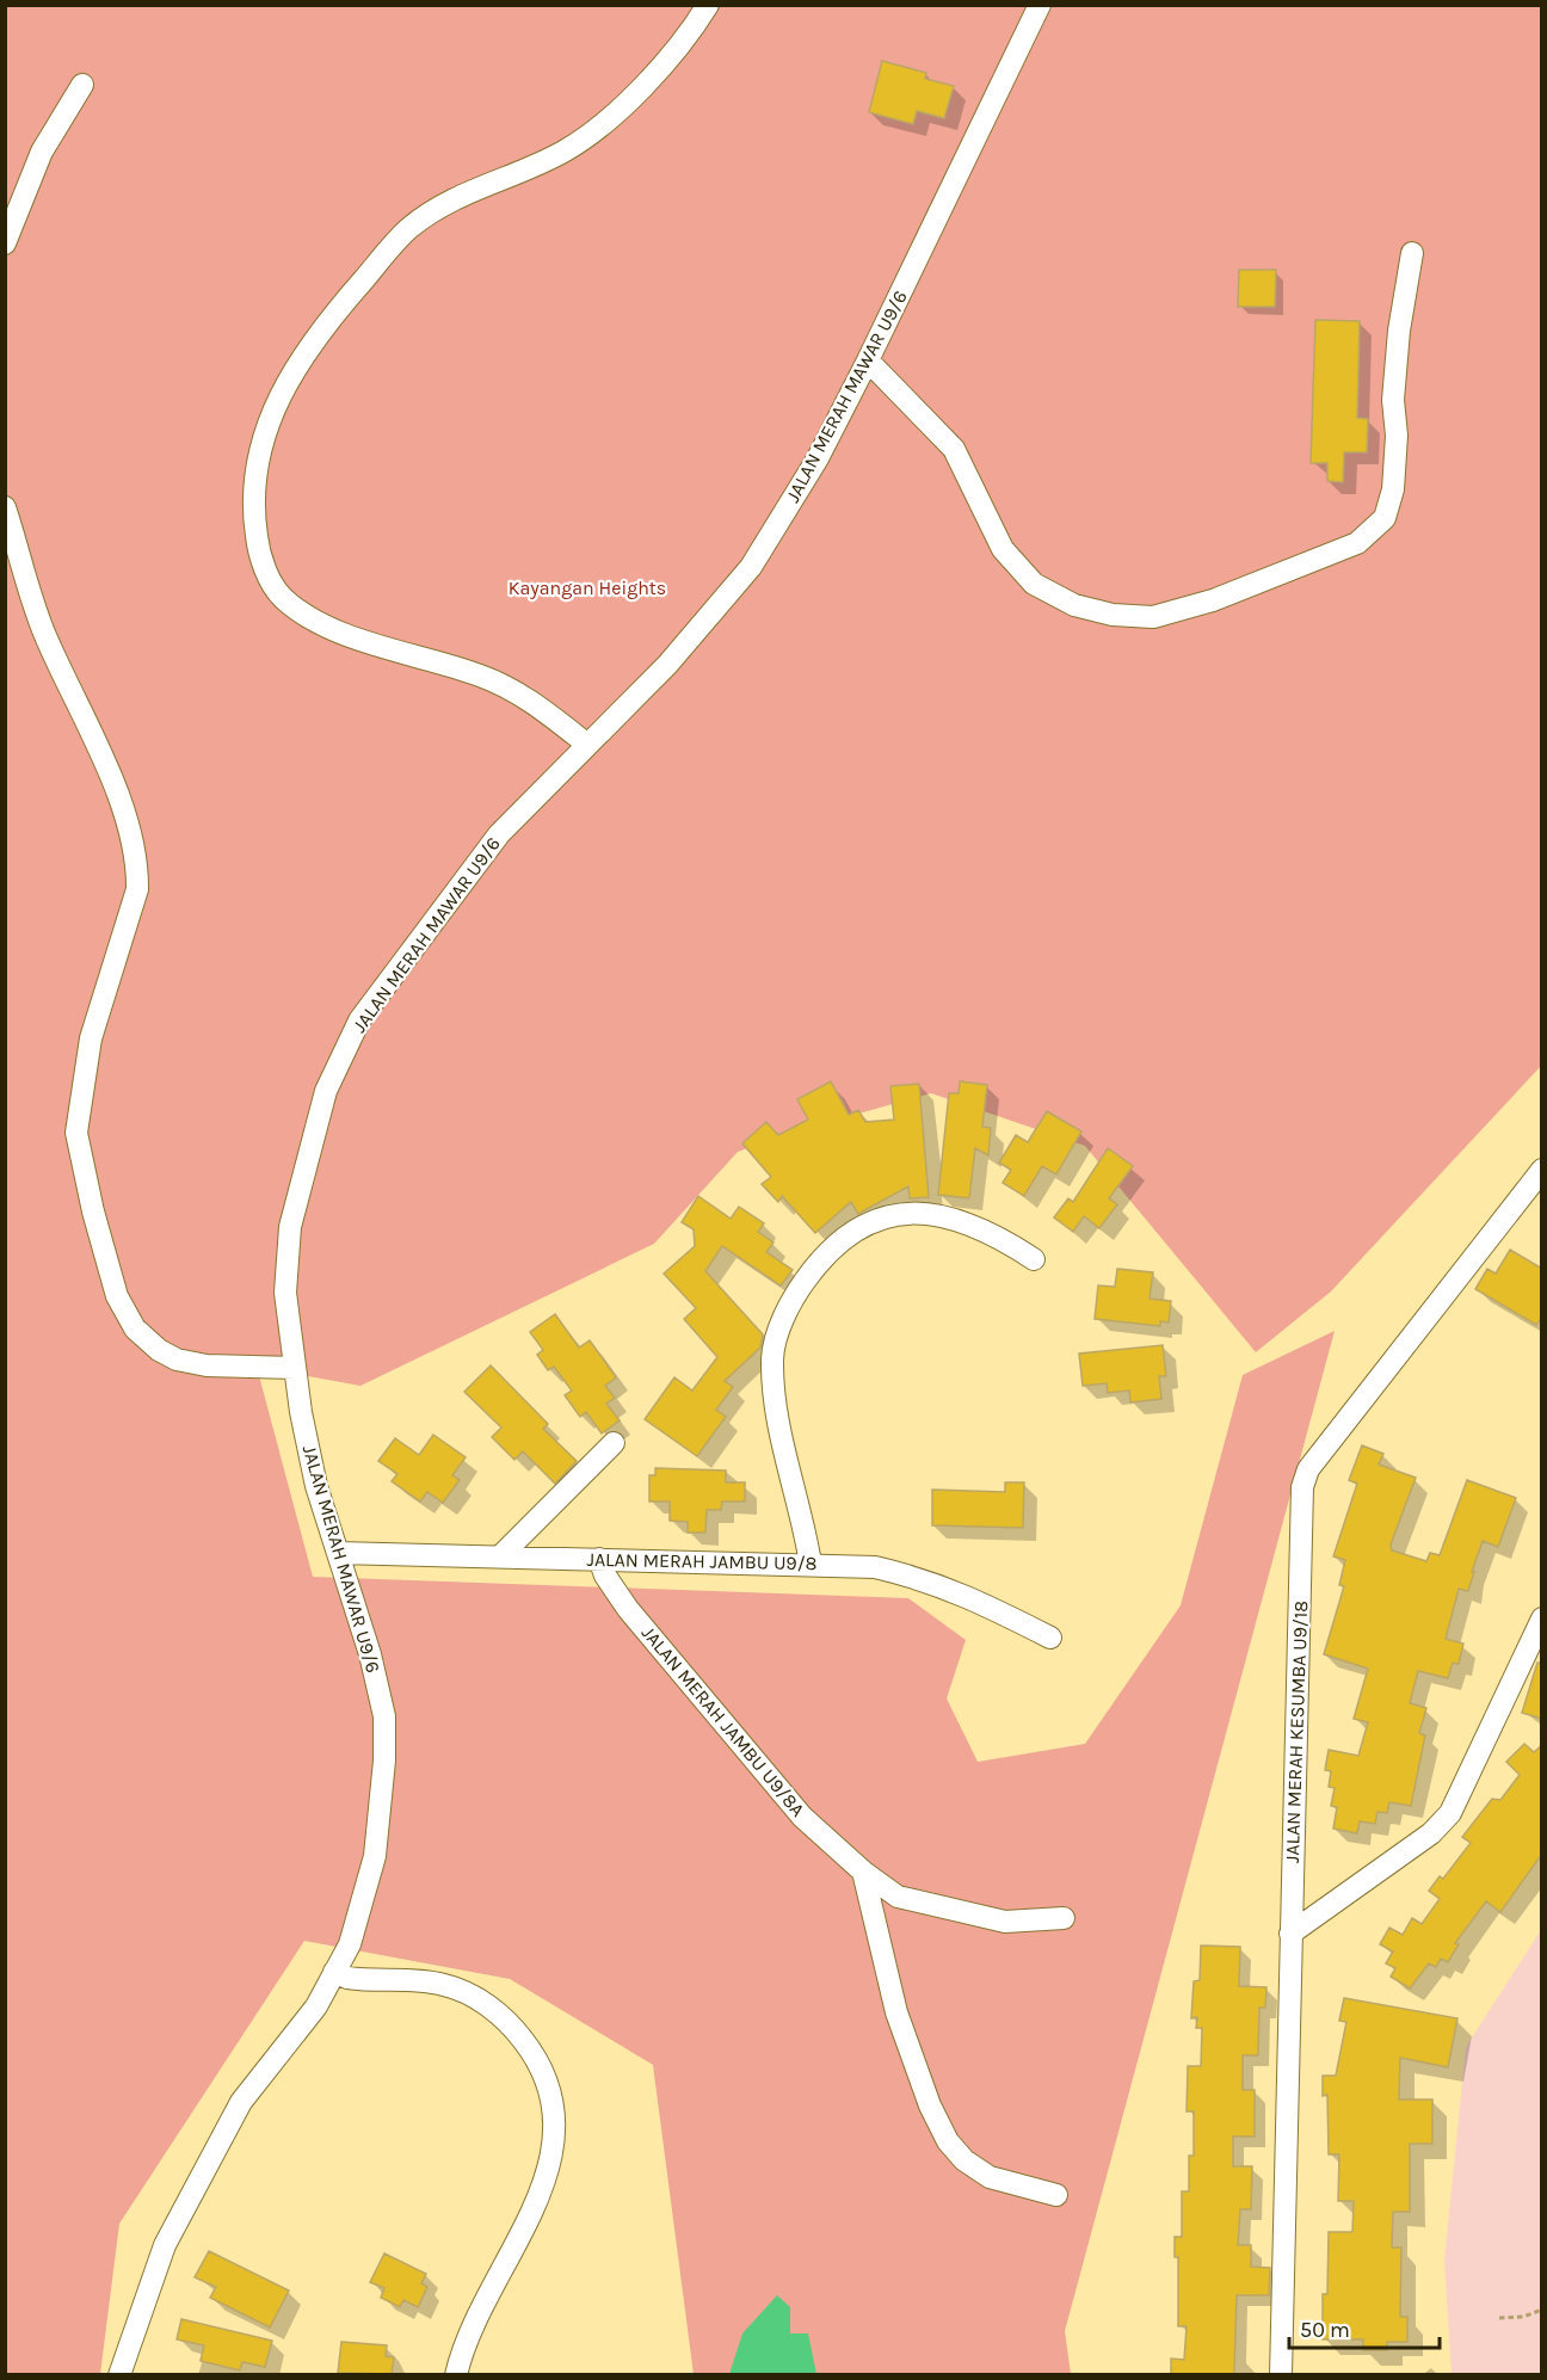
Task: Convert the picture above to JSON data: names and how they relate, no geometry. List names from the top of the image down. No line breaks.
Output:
{"streets":{"street":["JALAN MERAH MAWAR U9/6","JALAN MERAH JAMBU U9/8","JALAN MERAH JAMBU U9/8A","JALAN MERAH KESUMBA U9/18"]},"crossings":[["JALAN MERAH MAWAR U9/6","JALAN MERAH JAMBU U9/8"],["JALAN MERAH JAMBU U9/8","JALAN MERAH JAMBU U9/8A"]],"parks":["Kayangan Heights"],"scale_bar":"50 m"}
